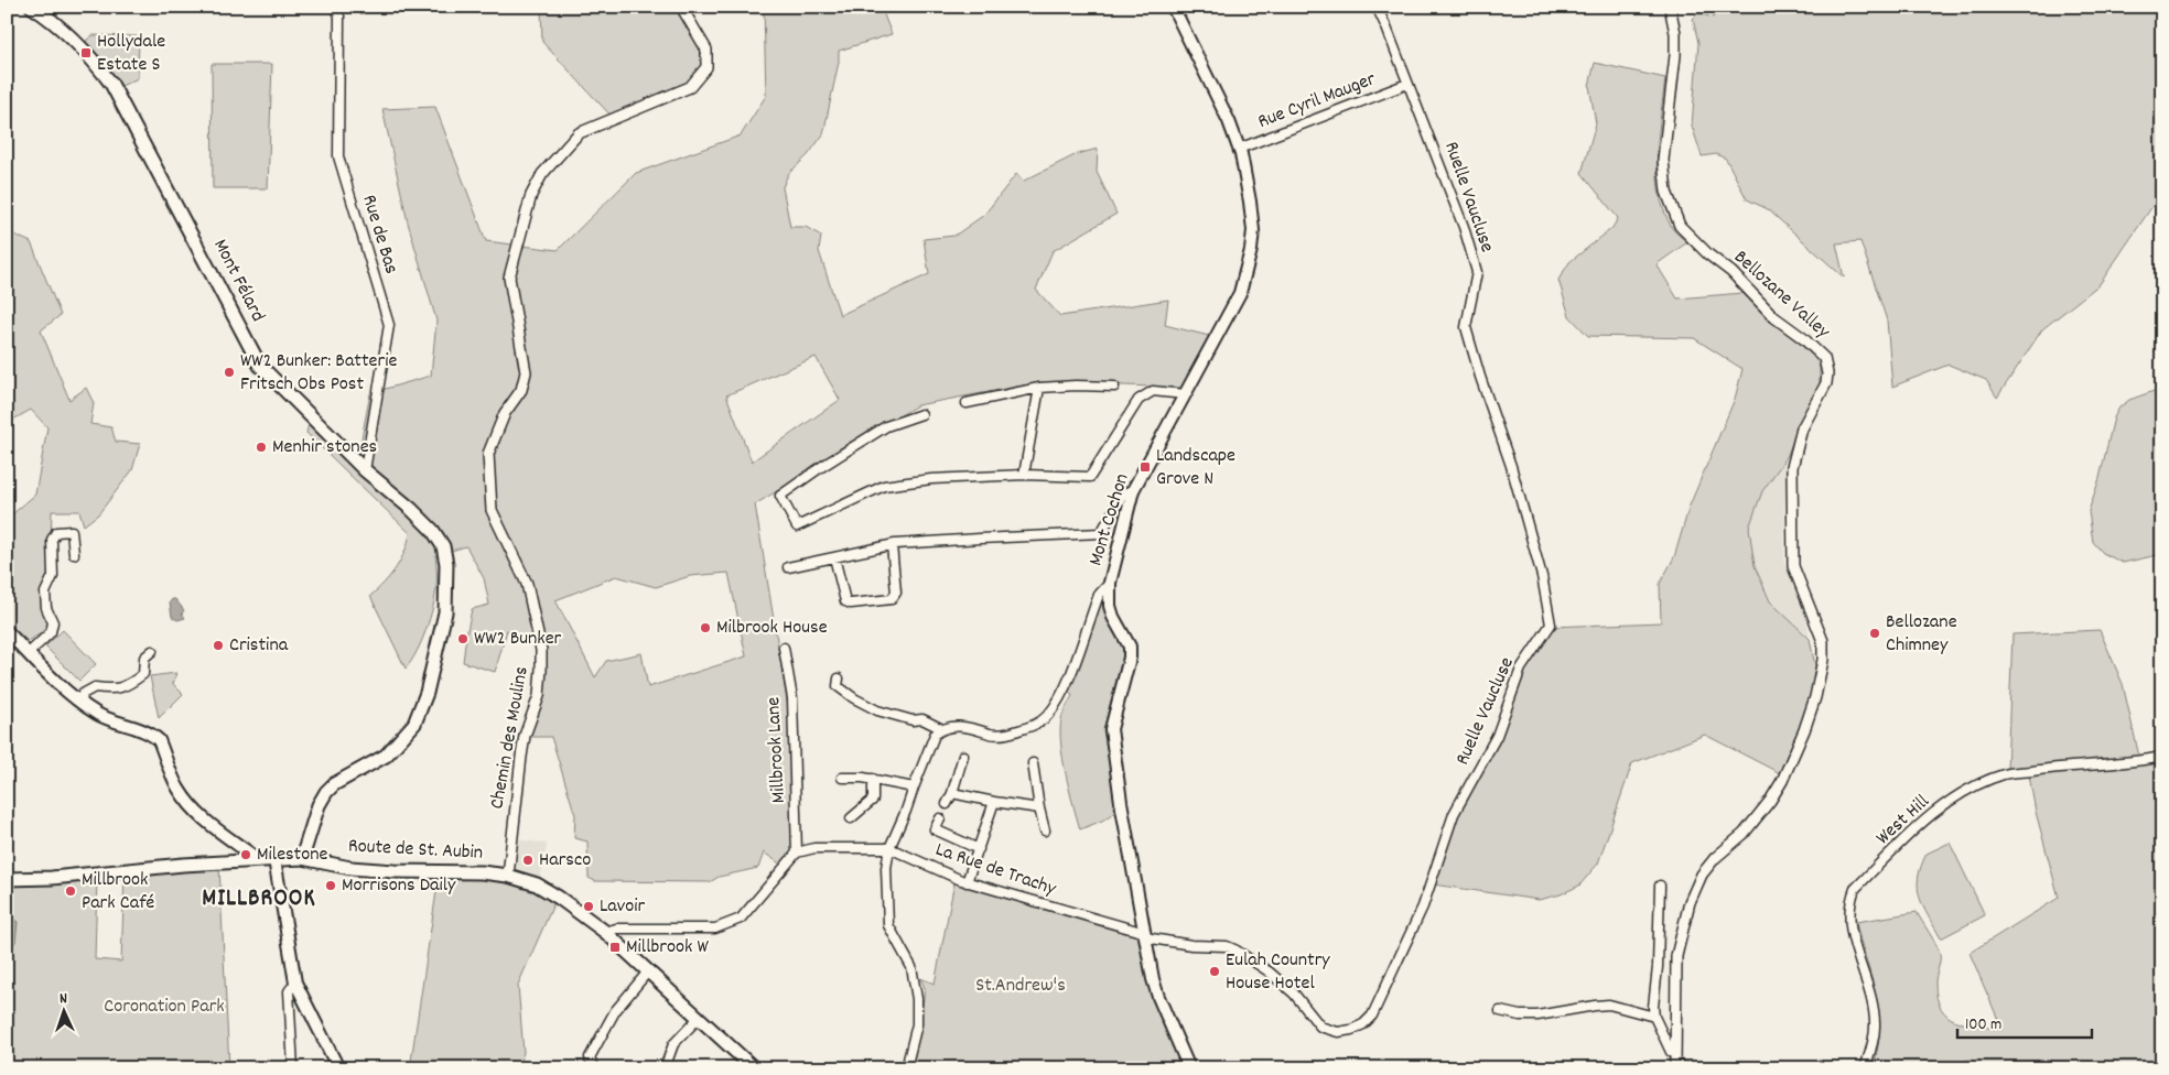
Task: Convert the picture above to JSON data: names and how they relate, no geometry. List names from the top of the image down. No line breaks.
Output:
{"streets":{"main road":["Mont Félard","Mont Cochon","Route de St. Aubin"],"street":["Rue Cyril Mauger","Ruelle Vaucluse","Rue de Bas","Bellozane Valley","Chemin des Moulins","Millbrook Lane","West Hill","La Rue de Trachy"]},"crossings":[["Rue Cyril Mauger","Ruelle Vaucluse"],["Rue Cyril Mauger","Mont Cochon"],["Ruelle Vaucluse","Mont Cochon"],["Ruelle Vaucluse","La Rue de Trachy"],["Rue de Bas","Mont Félard"],["Mont Félard","Route de St. Aubin"],["Mont Cochon","La Rue de Trachy"],["Chemin des Moulins","Route de St. Aubin"],["Millbrook Lane","La Rue de Trachy"]],"districts":["MILLBROOK"],"parks":["St.Andrew's","Coronation Park"],"places":{"transit":["Hollydale Estate S","Landscape Grove N","Millbrook W"],"other":["WW2 Bunker: Batterie Fritsch Obs Post","Menhir stones","Milbrook House","Bellozane Chimney","WW2 Bunker","Cristina","Milestone","Harsco","Morrisons Daily","Millbrook Park Café","Lavoir","Eulah Country House Hotel"]},"scale_bar":"100 m","north":"top"}
